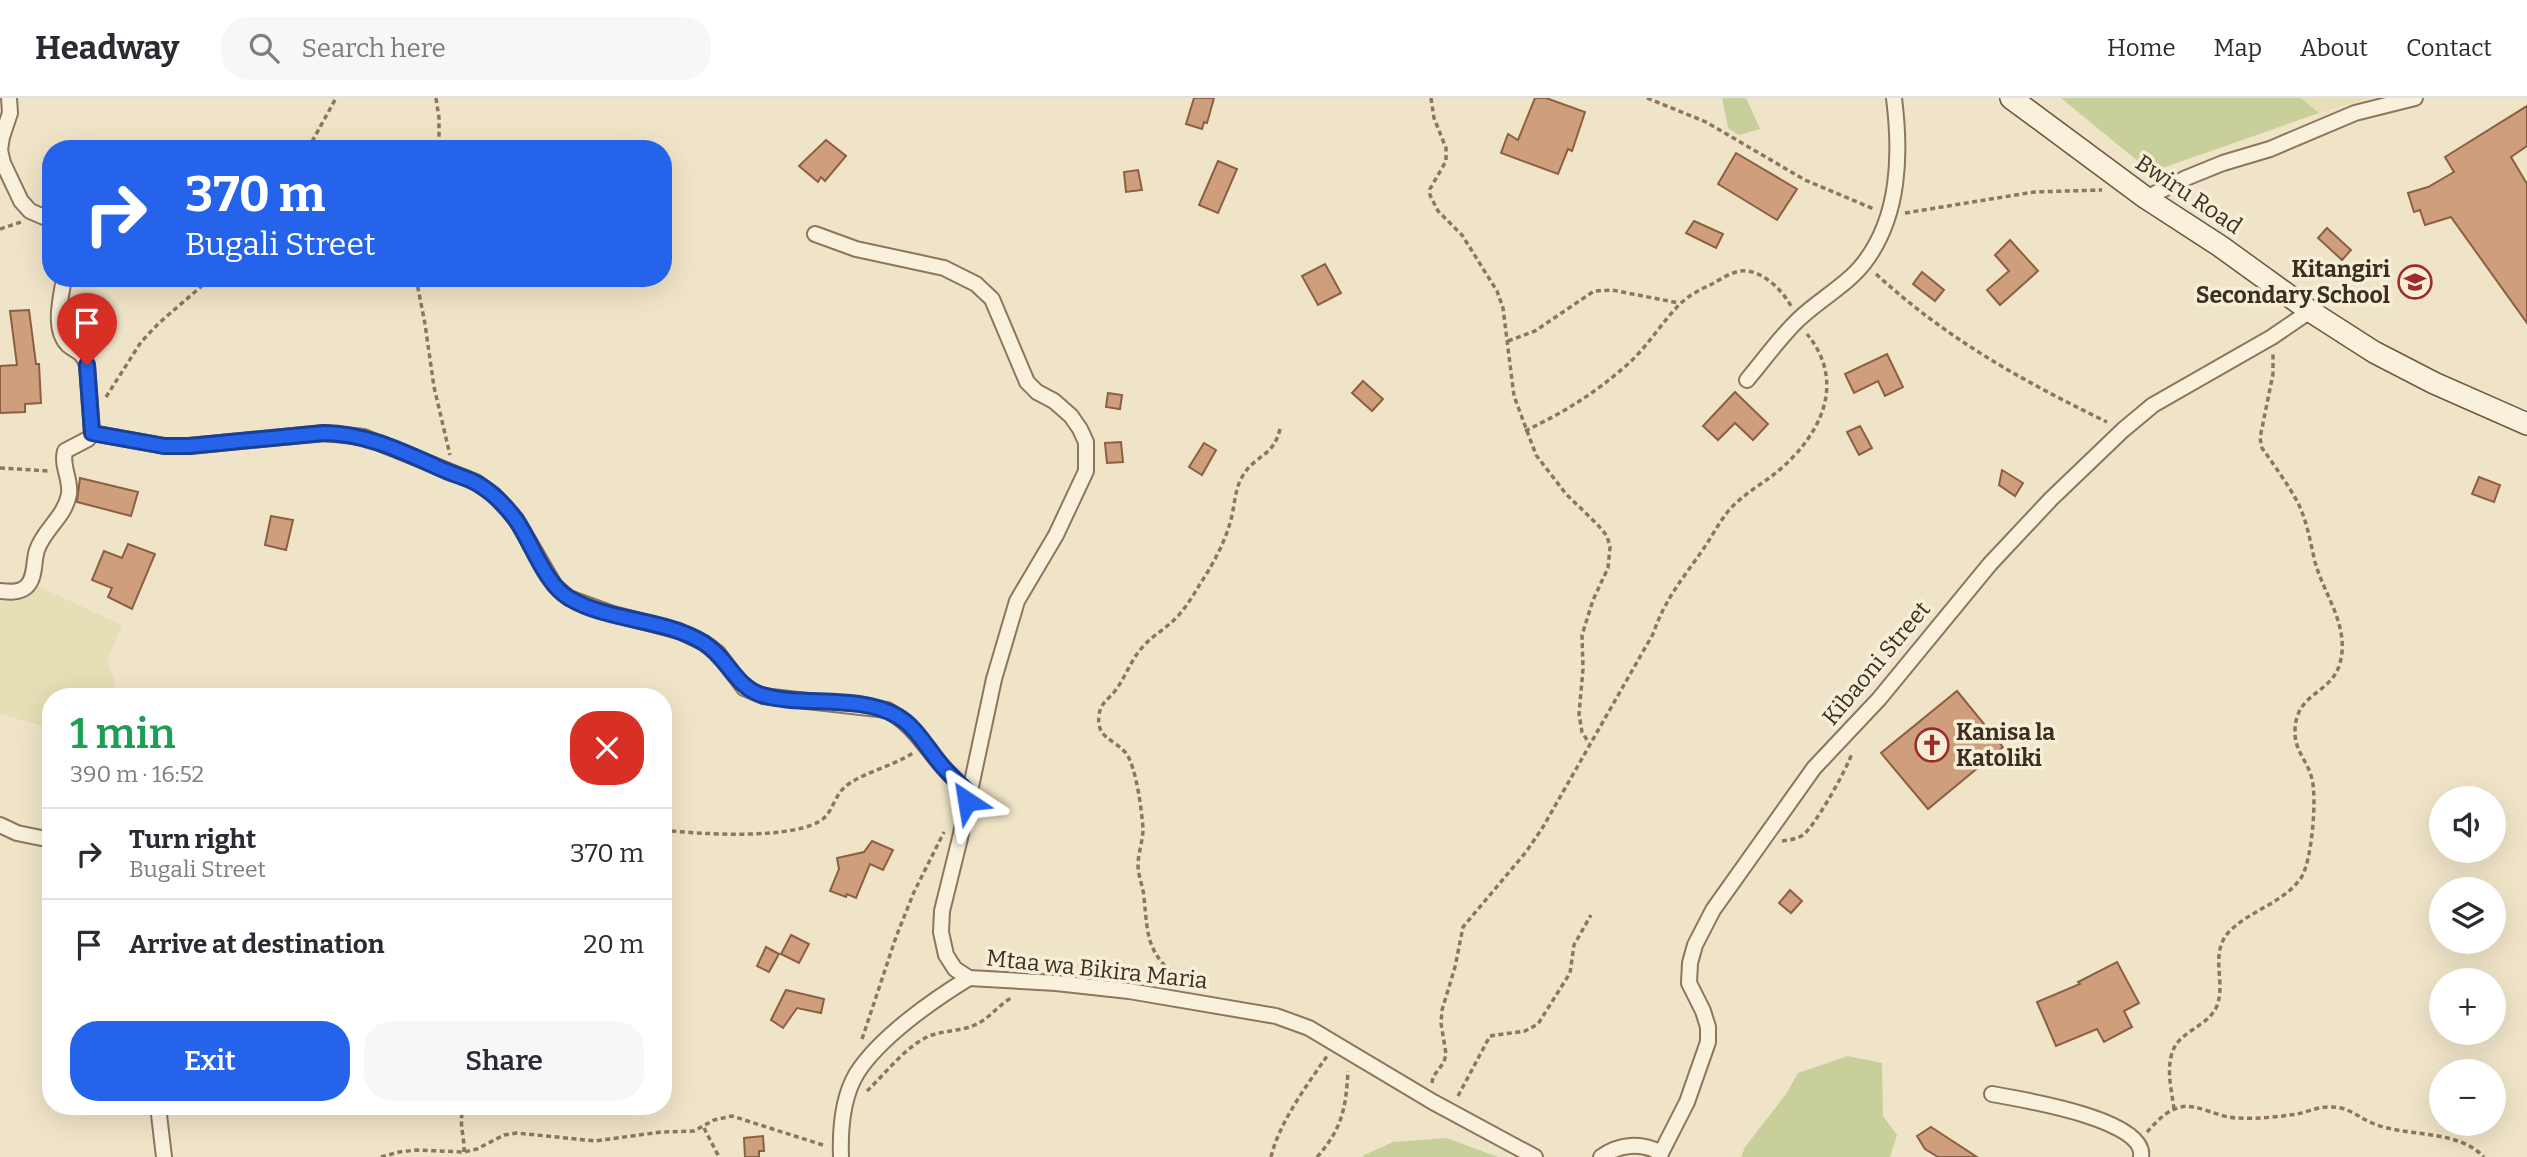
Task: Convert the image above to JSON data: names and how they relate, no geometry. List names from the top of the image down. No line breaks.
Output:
{"streets":{"main road":["Bwiru Road"],"street":["Kibaoni Street","Mtaa wa Bikira Maria"]},"crossings":[["Bwiru Road","Kibaoni Street"]],"places":{"school or university":["Kitangiri Secondary School"],"church":["Kanisa la Katoliki"]},"page":{"header":"Headway","search":"Search here","nav":["Home","Map","About","Contact"],"turn":["370 m","Bugali Street"],"heading":["1 min","390 m · 16:52"],"map_buttons":["+","−"],"list":[{"name":"Turn right","note":"Bugali Street","value":"370 m"},{"name":"Arrive at destination","value":"20 m"}],"buttons":["Exit","Share"]}}
